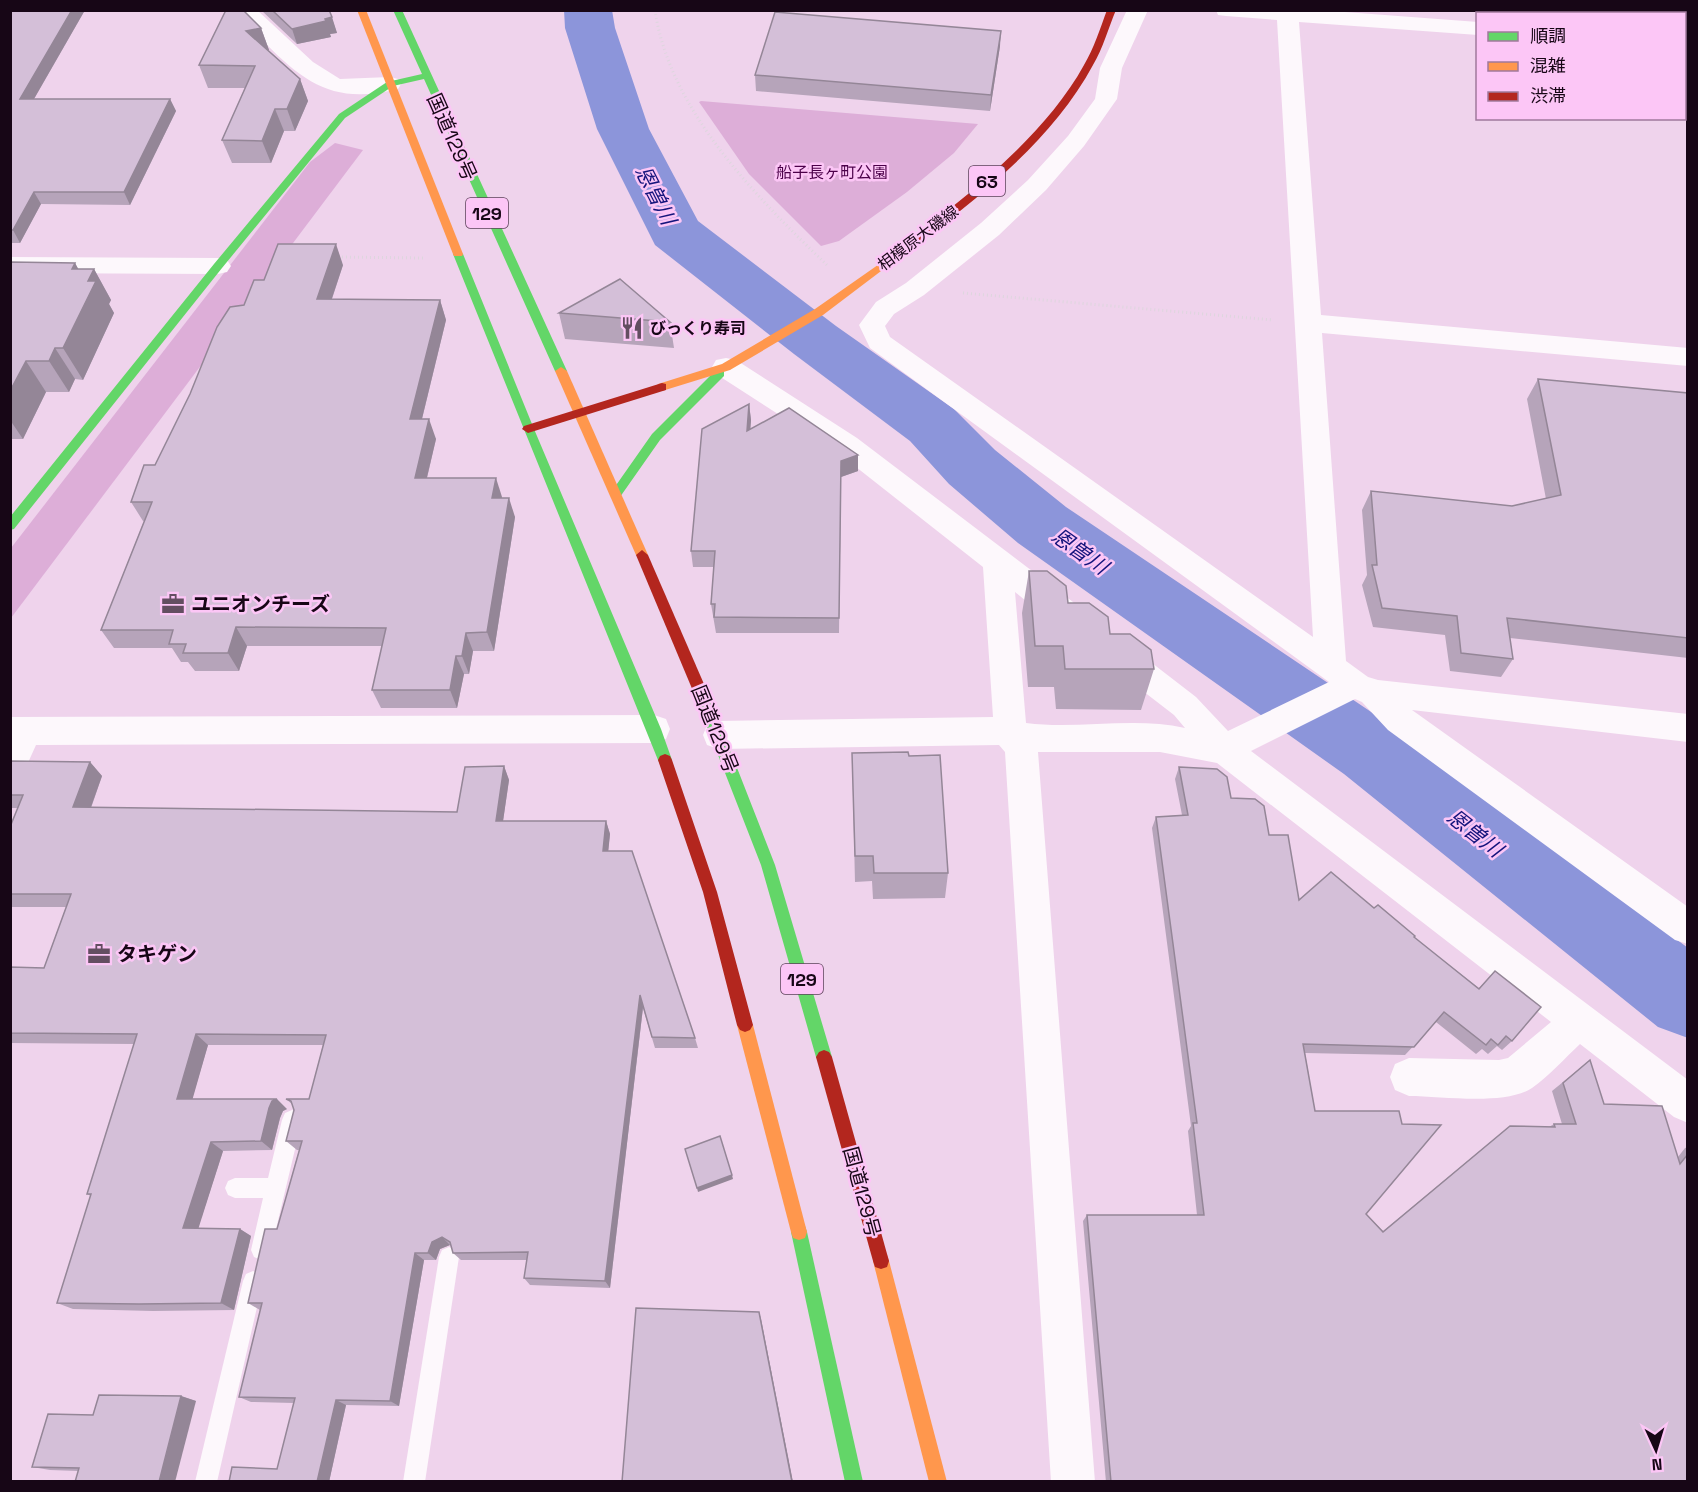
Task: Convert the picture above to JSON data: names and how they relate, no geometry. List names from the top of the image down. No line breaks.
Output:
{"streets":{"main road":["国道129号","63","129","相模原大磯線"]},"crossings":[["国道129号","63"],["63","相模原大磯線"]],"water":["恩曽川"],"parks":["船子長ヶ町公園"],"places":{"restaurant":["びっくり寿司"],"office":["ユニオンチーズ","タキゲン"]},"legend":["順調","混雑","渋滞"],"north":"bottom"}
